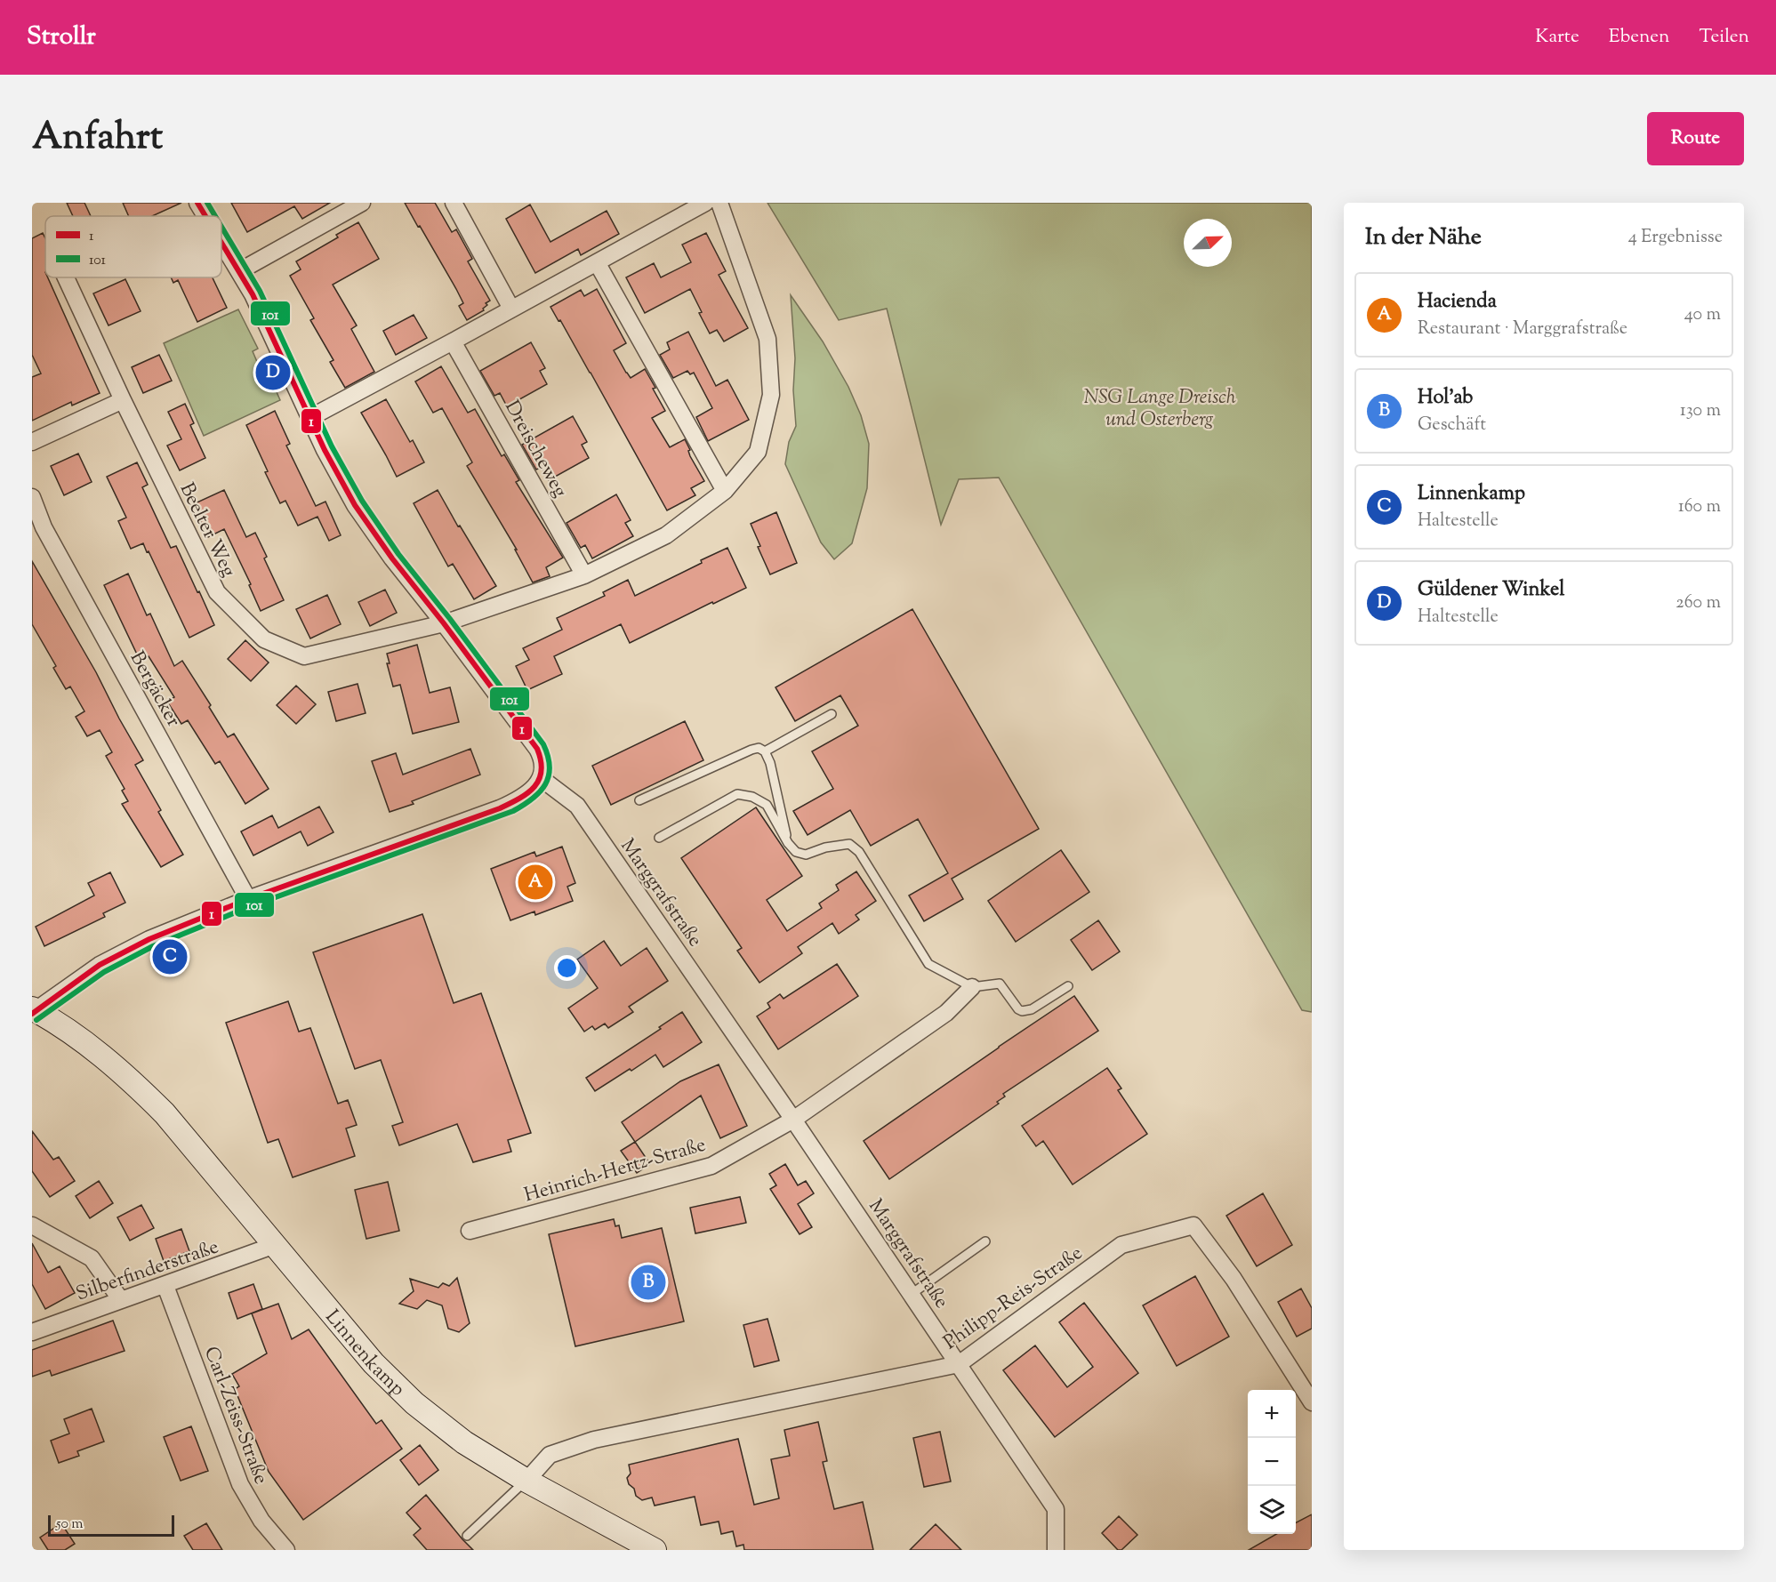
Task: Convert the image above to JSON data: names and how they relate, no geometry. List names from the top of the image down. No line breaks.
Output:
{"streets":{"main road":["Linnenkamp"],"street":["Dreischeweg","Beelter Weg","Bergäcker","Marggrafstraße","Heinrich-Hertz-Straße","Silberfinderstraße","Philipp-Reis-Straße","Carl-Zeiss-Straße"]},"crossings":[["Dreischeweg","Beelter Weg"],["Marggrafstraße","Heinrich-Hertz-Straße"],["Marggrafstraße","Philipp-Reis-Straße"],["Silberfinderstraße","Linnenkamp"],["Silberfinderstraße","Carl-Zeiss-Straße"],["Philipp-Reis-Straße","Linnenkamp"]],"parks":["NSG Lange Dreisch und Osterberg"],"lines":["transit line 1","transit line 101"],"legend":["1","101"],"scale_bar":"50 m","north":"top right","page":{"header":"Strollr","nav":["Karte","Ebenen","Teilen"],"title":"Anfahrt","buttons":"Route","heading":["In der Nähe","4 Ergebnisse"],"list":[{"mark":"A","name":"Hacienda","note":"Restaurant · Marggrafstraße","value":"40 m"},{"mark":"B","name":"Hol'ab","note":"Geschäft","value":"130 m"},{"mark":"C","name":"Linnenkamp","note":"Haltestelle","value":"160 m"},{"mark":"D","name":"Güldener Winkel","note":"Haltestelle","value":"260 m"}],"pins":["D","A","C","B"],"map_buttons":["+","−"],"scale":"50 m"}}
